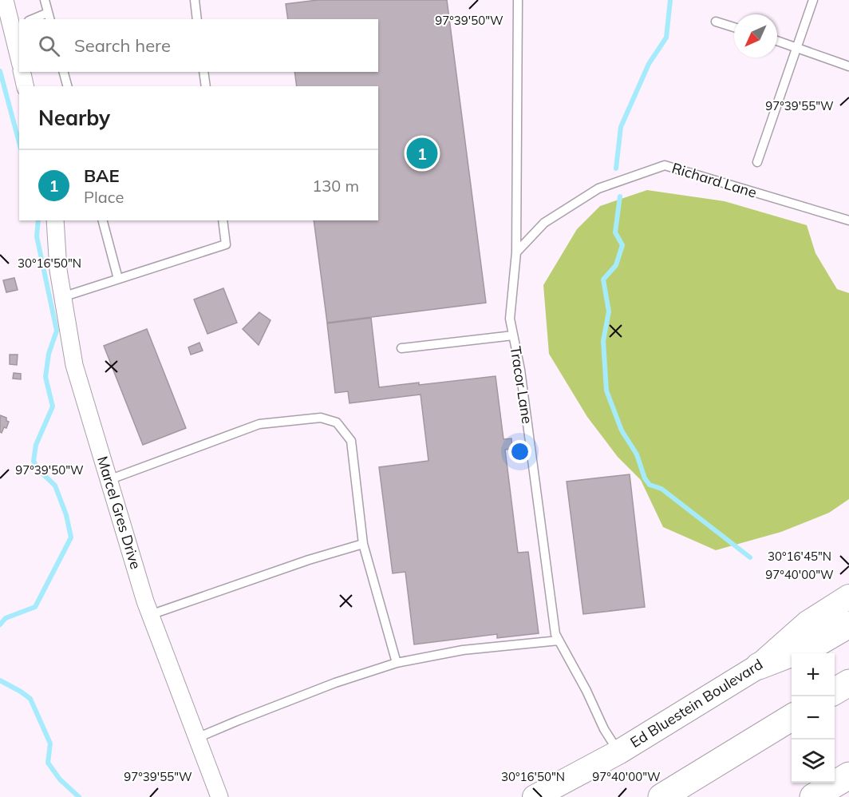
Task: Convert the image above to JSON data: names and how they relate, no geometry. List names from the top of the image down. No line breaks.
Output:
{"streets":{"main road":["Ed Bluestein Boulevard"],"street":["Marcel Gres Drive"],"lane":["Richard Lane","Tracor Lane"]},"crossings":[["Richard Lane","Tracor Lane"],["Tracor Lane","Ed Bluestein Boulevard"]],"north":"bottom left","page":{"search":"Search here","heading":"Nearby","pins":"1","list":[{"mark":"1","name":"BAE","note":"Place","value":"130 m"}],"map_buttons":["+","−"]},"coordinates":["97°39'50\"W","97°39'55\"W","30°16'50\"N","30°16'45\"N","97°40'00\"W"]}
